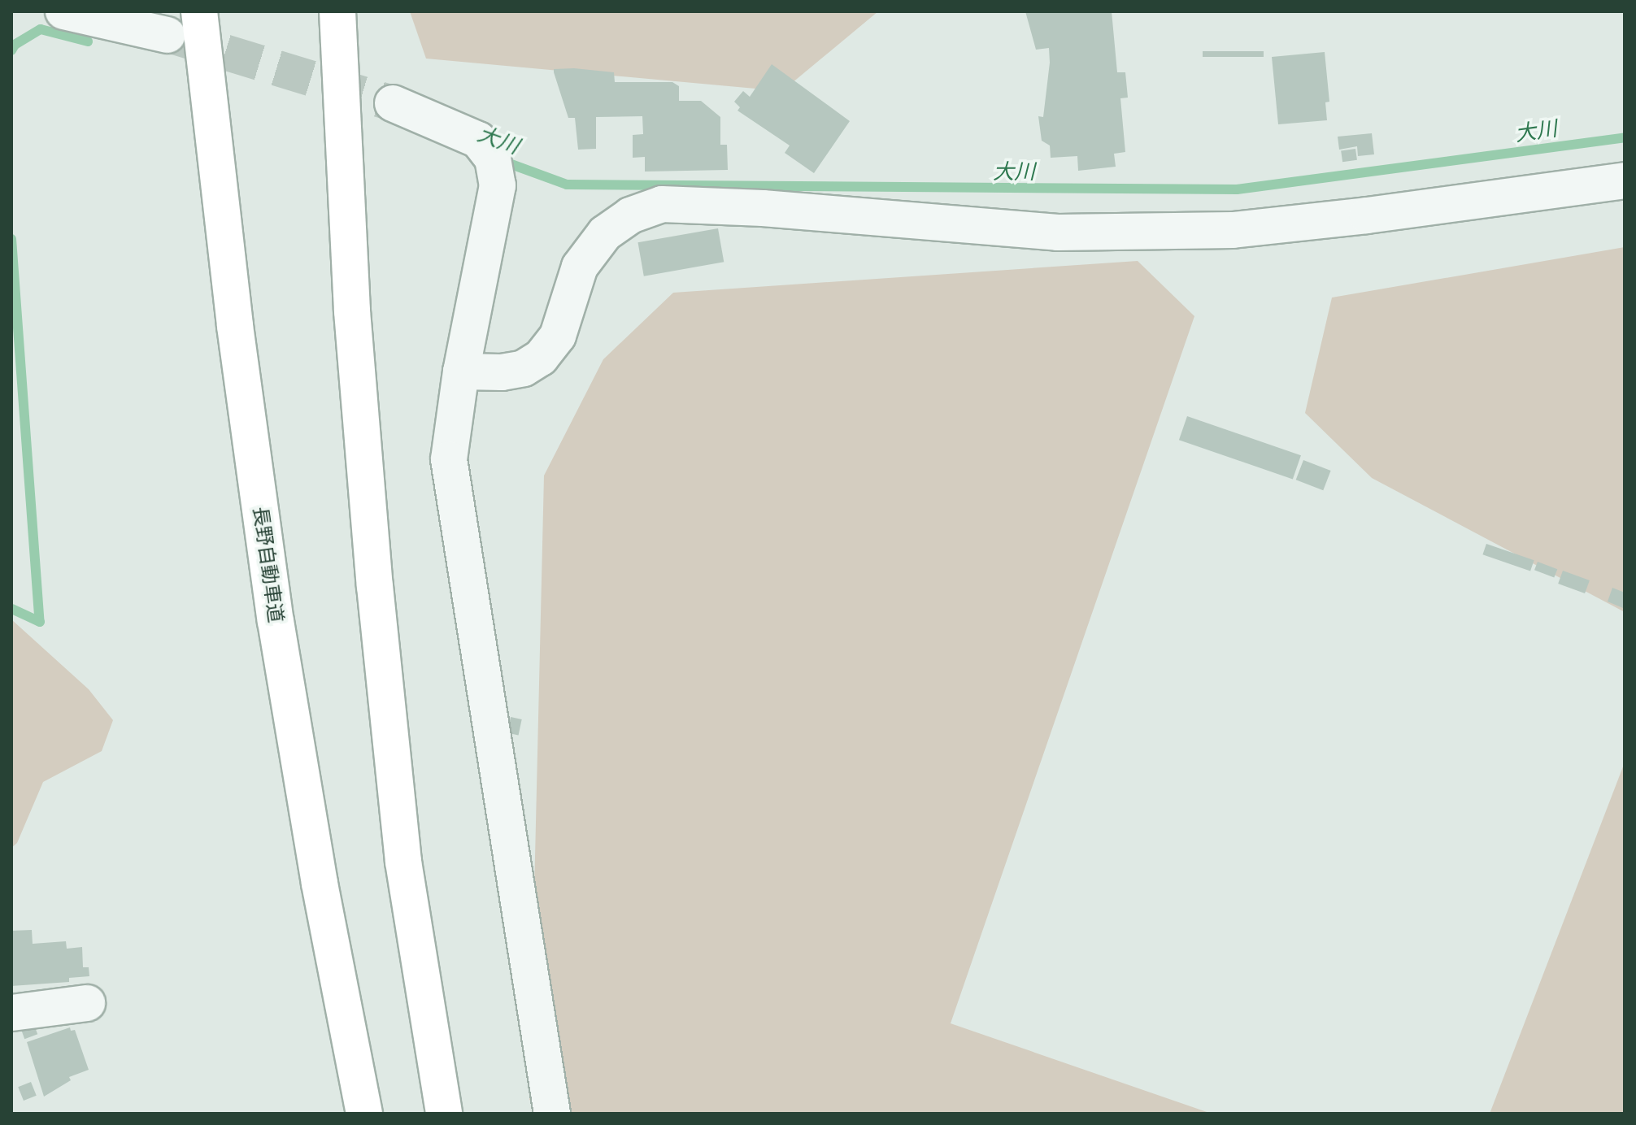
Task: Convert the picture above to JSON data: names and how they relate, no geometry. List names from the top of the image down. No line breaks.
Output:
{"streets":{"highway":["長野自動車道"]},"water":["大川"]}
